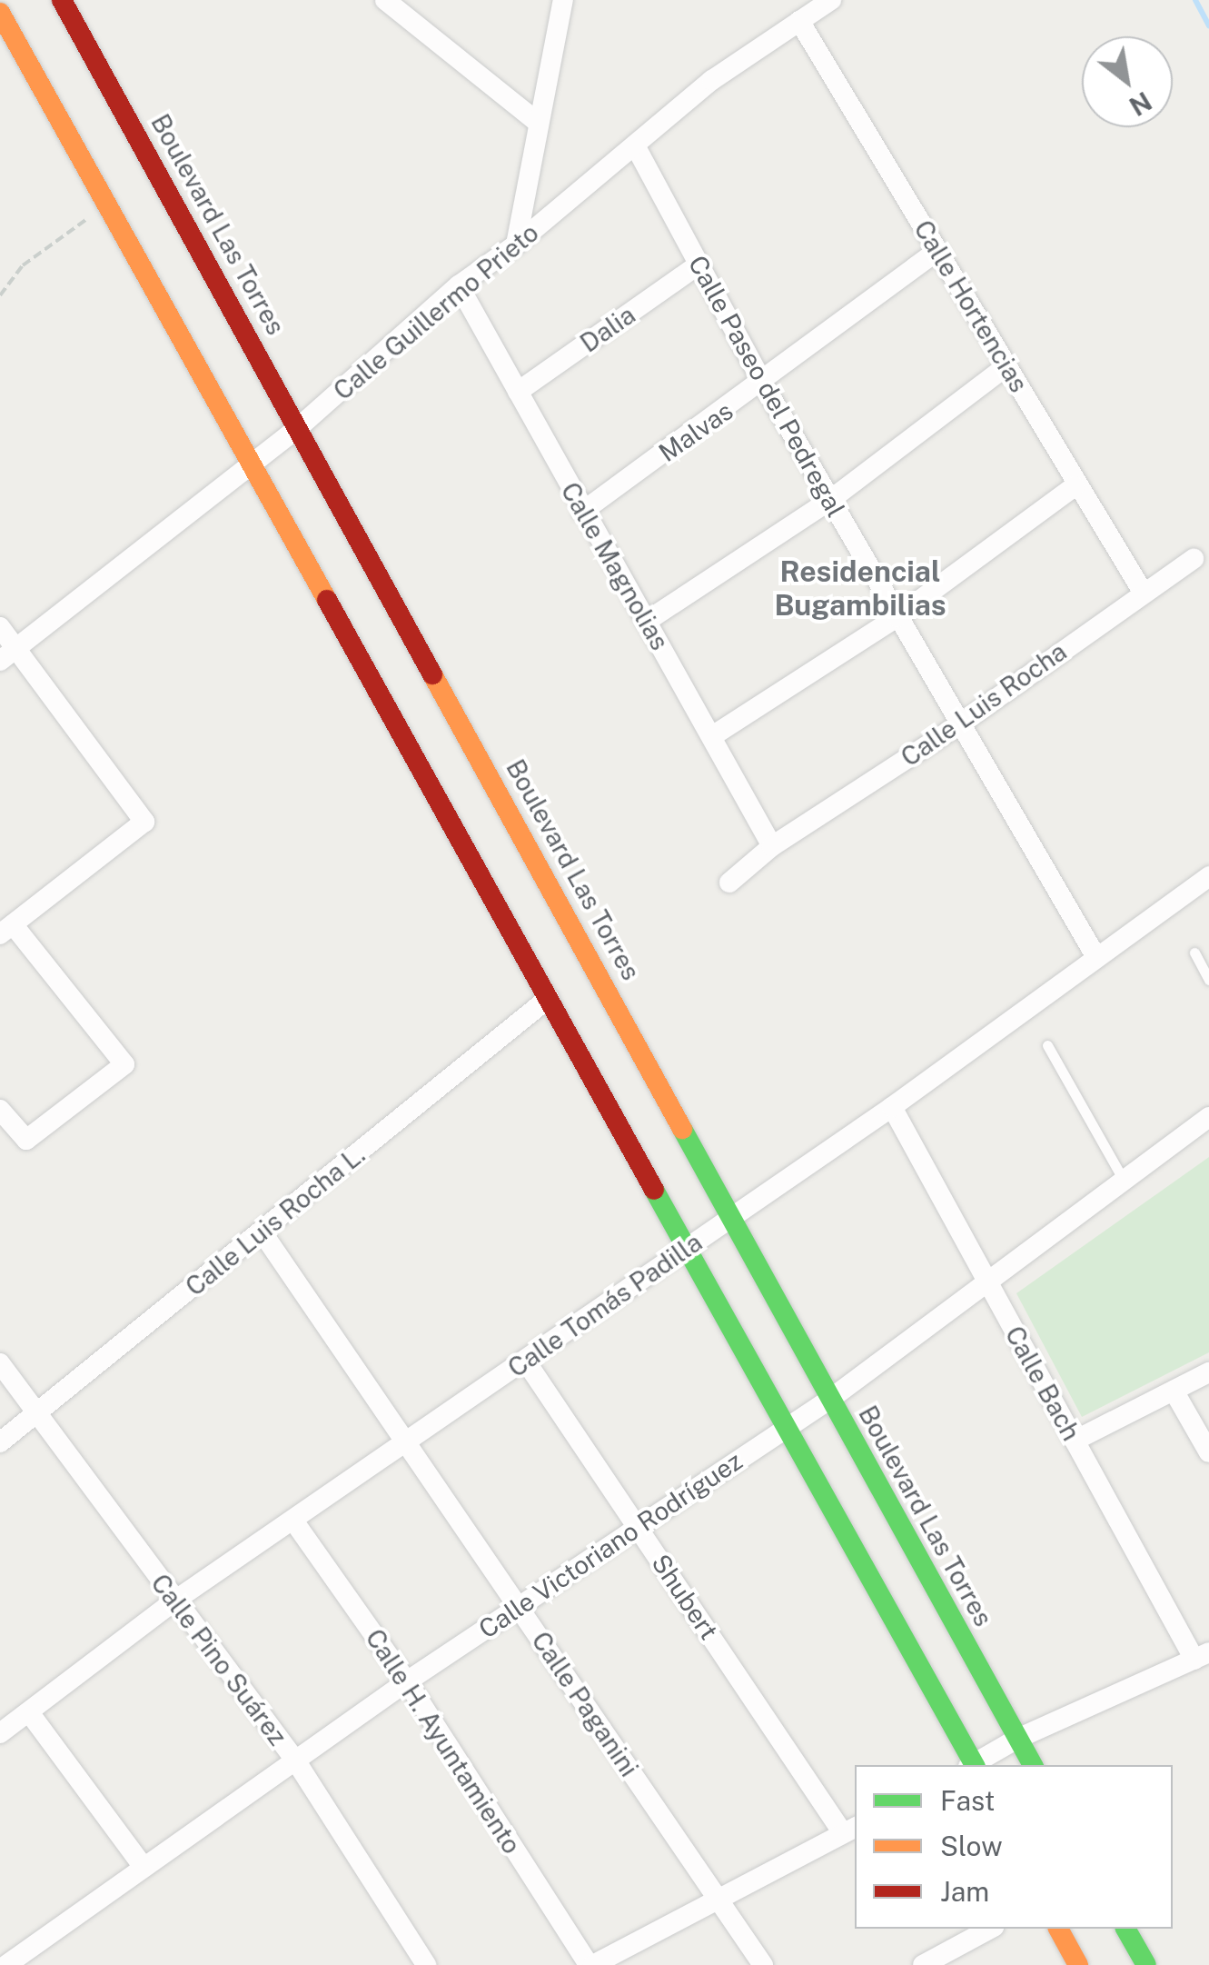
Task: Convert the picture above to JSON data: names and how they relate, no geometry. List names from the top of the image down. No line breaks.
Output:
{"streets":{"street":["Boulevard Las Torres","Calle Hortencias","Calle Guillermo Prieto","Dalia","Calle Paseo del Pedregal","Malvas","Calle Magnolias","Calle Luis Rocha","Calle Luis Rocha L.","Calle Tomás Padilla","Calle Bach","Calle Victoriano Rodríguez","Shubert","Calle Pino Suárez","Calle Paganini","Calle H. Ayuntamiento"]},"crossings":[["Boulevard Las Torres","Calle Guillermo Prieto"],["Boulevard Las Torres","Calle Tomás Padilla"],["Boulevard Las Torres","Calle Victoriano Rodríguez"],["Calle Hortencias","Calle Guillermo Prieto"],["Calle Hortencias","Malvas"],["Calle Hortencias","Calle Luis Rocha"],["Calle Guillermo Prieto","Calle Paseo del Pedregal"],["Calle Guillermo Prieto","Calle Magnolias"],["Dalia","Calle Paseo del Pedregal"],["Dalia","Calle Magnolias"],["Calle Paseo del Pedregal","Malvas"],["Calle Paseo del Pedregal","Calle Luis Rocha"],["Calle Paseo del Pedregal","Calle Tomás Padilla"],["Malvas","Calle Magnolias"],["Calle Magnolias","Calle Luis Rocha"],["Calle Luis Rocha L.","Calle Pino Suárez"],["Calle Luis Rocha L.","Calle Paganini"],["Calle Tomás Padilla","Calle Bach"],["Calle Tomás Padilla","Shubert"],["Calle Tomás Padilla","Calle Pino Suárez"],["Calle Tomás Padilla","Calle Paganini"],["Calle Tomás Padilla","Calle H. Ayuntamiento"],["Calle Bach","Calle Victoriano Rodríguez"],["Calle Victoriano Rodríguez","Shubert"],["Calle Victoriano Rodríguez","Calle Pino Suárez"],["Calle Victoriano Rodríguez","Calle Paganini"],["Calle Victoriano Rodríguez","Calle H. Ayuntamiento"]],"districts":["Residencial Bugambilias"],"legend":["Fast","Slow","Jam"],"north":"bottom right"}
